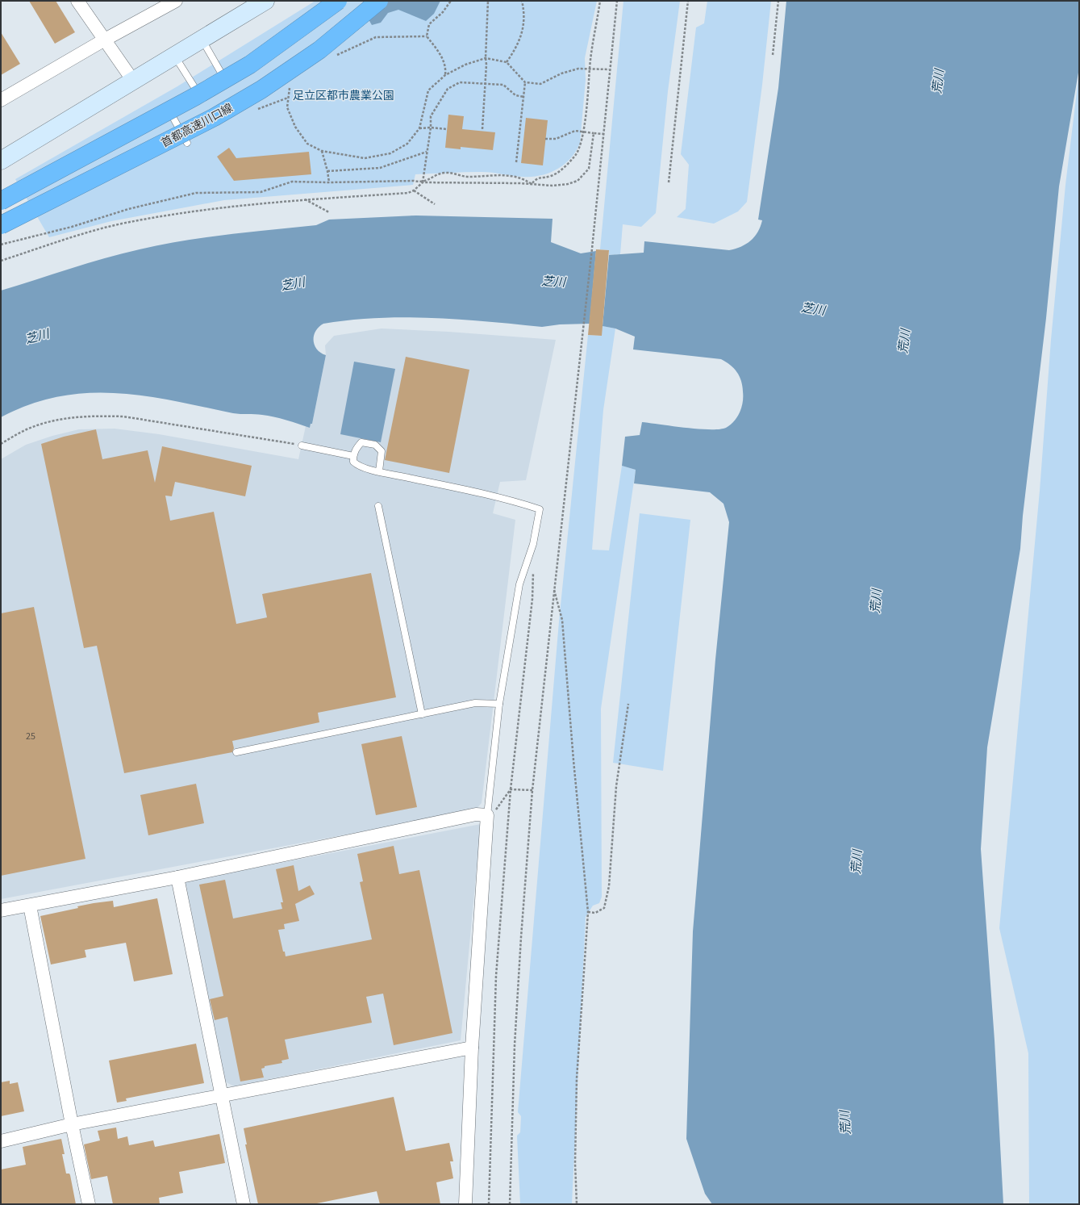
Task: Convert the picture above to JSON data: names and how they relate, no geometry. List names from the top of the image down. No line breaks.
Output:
{"streets":{"highway":["首都高速川口線"]},"water":["荒川","芝川"],"parks":["足立区都市農業公園"],"house_numbers":["25"]}
